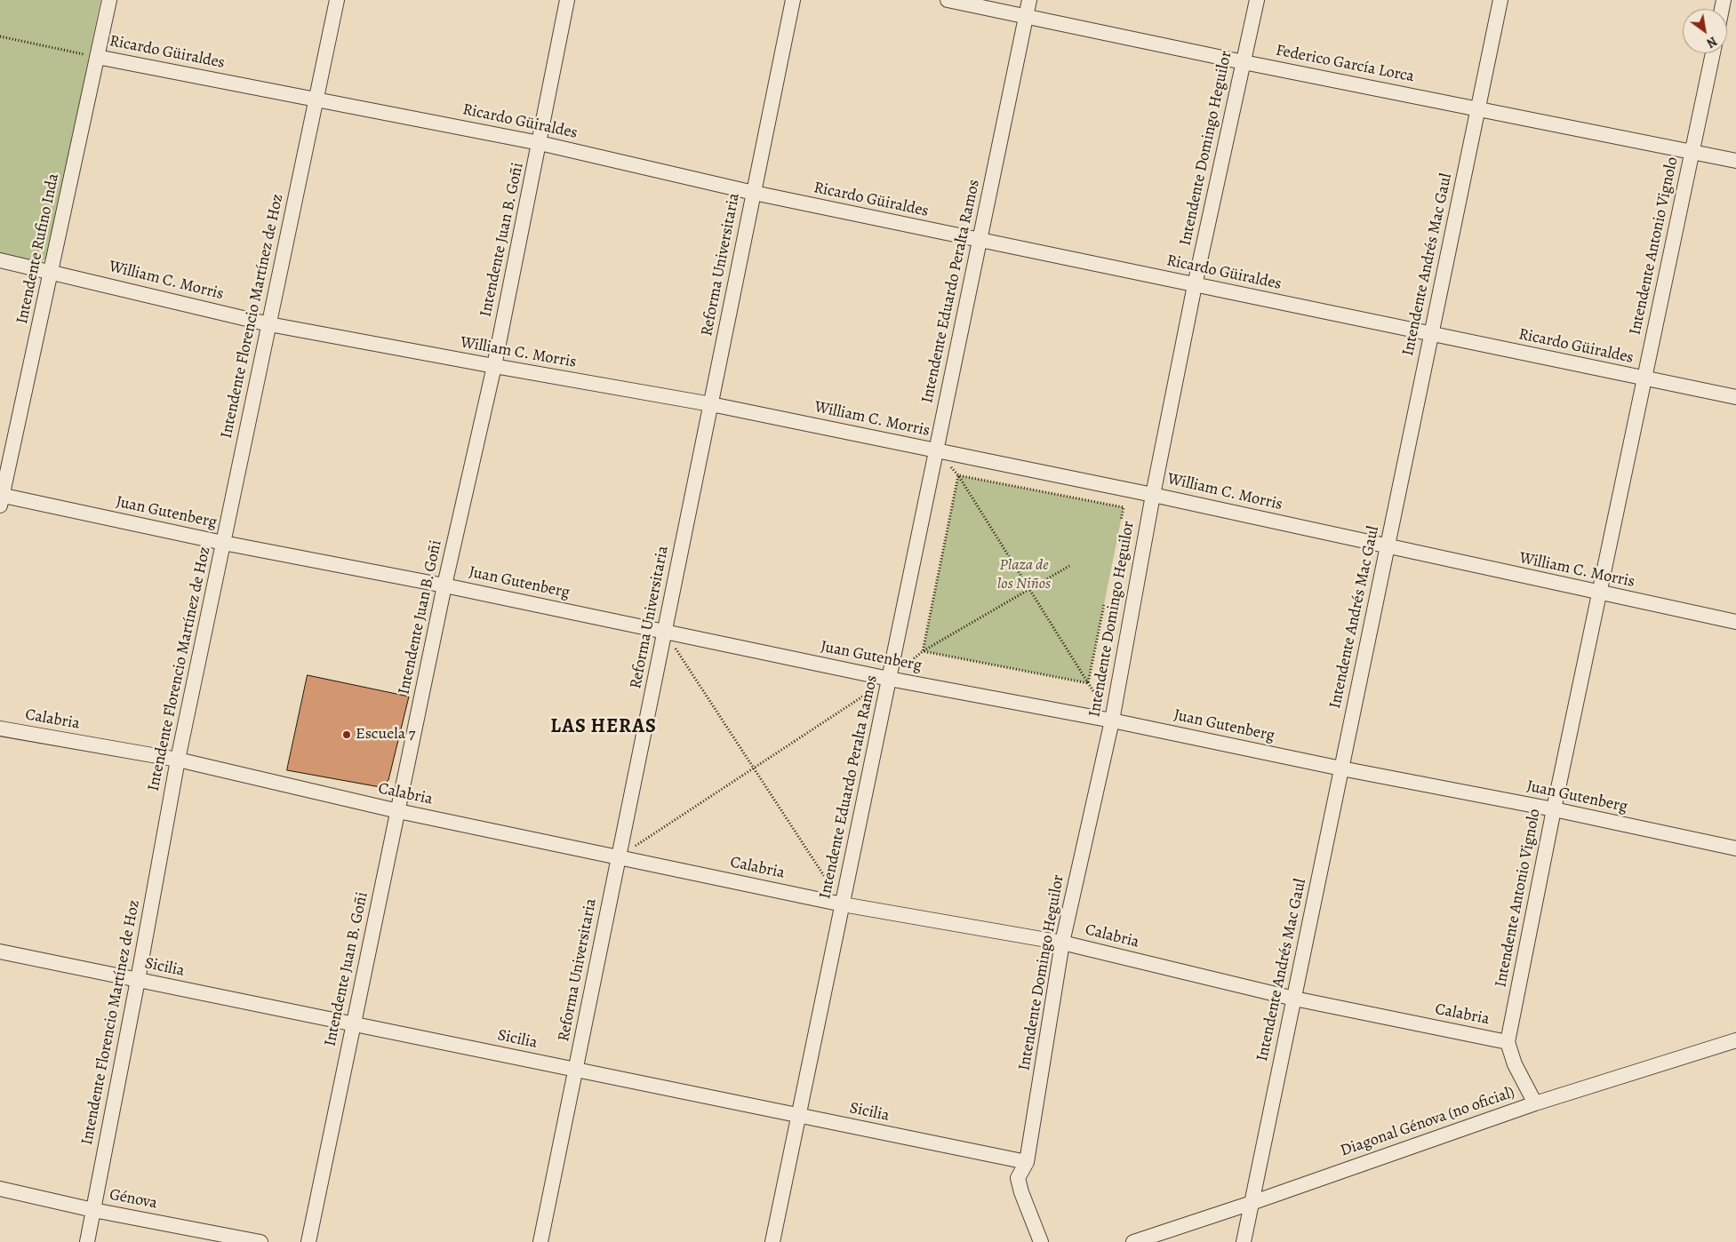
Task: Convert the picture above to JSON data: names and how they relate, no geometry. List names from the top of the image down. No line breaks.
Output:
{"streets":{"street":["Ricardo Güiraldes","Federico García Lorca","Intendente Domingo Heguilor","Intendente Juan B. Goñi","Intendente Antonio Vignolo","Intendente Rufino Inda","Reforma Universitaria","Intendente Andrés Mac Gaul","William C. Morris","Intendente Eduardo Peralta Ramos","Intendente Florencio Martínez de Hoz","Juan Gutenberg","Calabria","Sicilia","Diagonal Génova (no oficial)","Génova"]},"crossings":[["Ricardo Güiraldes","Intendente Domingo Heguilor"],["Ricardo Güiraldes","Intendente Juan B. Goñi"],["Ricardo Güiraldes","Intendente Antonio Vignolo"],["Ricardo Güiraldes","Intendente Rufino Inda"],["Ricardo Güiraldes","Reforma Universitaria"],["Ricardo Güiraldes","Intendente Andrés Mac Gaul"],["Ricardo Güiraldes","Intendente Eduardo Peralta Ramos"],["Ricardo Güiraldes","Intendente Florencio Martínez de Hoz"],["Federico García Lorca","Intendente Domingo Heguilor"],["Federico García Lorca","Intendente Antonio Vignolo"],["Federico García Lorca","Intendente Andrés Mac Gaul"],["Federico García Lorca","Intendente Eduardo Peralta Ramos"],["Intendente Domingo Heguilor","William C. Morris"],["Intendente Domingo Heguilor","Juan Gutenberg"],["Intendente Domingo Heguilor","Calabria"],["Intendente Domingo Heguilor","Sicilia"],["Intendente Juan B. Goñi","William C. Morris"],["Intendente Juan B. Goñi","Juan Gutenberg"],["Intendente Juan B. Goñi","Calabria"],["Intendente Juan B. Goñi","Sicilia"],["Intendente Antonio Vignolo","William C. Morris"],["Intendente Antonio Vignolo","Juan Gutenberg"],["Intendente Antonio Vignolo","Calabria"],["Intendente Antonio Vignolo","Diagonal Génova (no oficial)"],["Intendente Rufino Inda","William C. Morris"],["Intendente Rufino Inda","Juan Gutenberg"],["Reforma Universitaria","William C. Morris"],["Reforma Universitaria","Juan Gutenberg"],["Reforma Universitaria","Calabria"],["Reforma Universitaria","Sicilia"],["Intendente Andrés Mac Gaul","William C. Morris"],["Intendente Andrés Mac Gaul","Juan Gutenberg"],["Intendente Andrés Mac Gaul","Calabria"],["Intendente Andrés Mac Gaul","Diagonal Génova (no oficial)"],["William C. Morris","Intendente Eduardo Peralta Ramos"],["William C. Morris","Intendente Florencio Martínez de Hoz"],["Intendente Eduardo Peralta Ramos","Juan Gutenberg"],["Intendente Eduardo Peralta Ramos","Calabria"],["Intendente Eduardo Peralta Ramos","Sicilia"],["Intendente Florencio Martínez de Hoz","Juan Gutenberg"],["Intendente Florencio Martínez de Hoz","Calabria"],["Intendente Florencio Martínez de Hoz","Sicilia"],["Intendente Florencio Martínez de Hoz","Génova"]],"districts":["LAS HERAS"],"parks":["Plaza de los Niños"],"places":["Escuela 7"],"north":"bottom right"}
